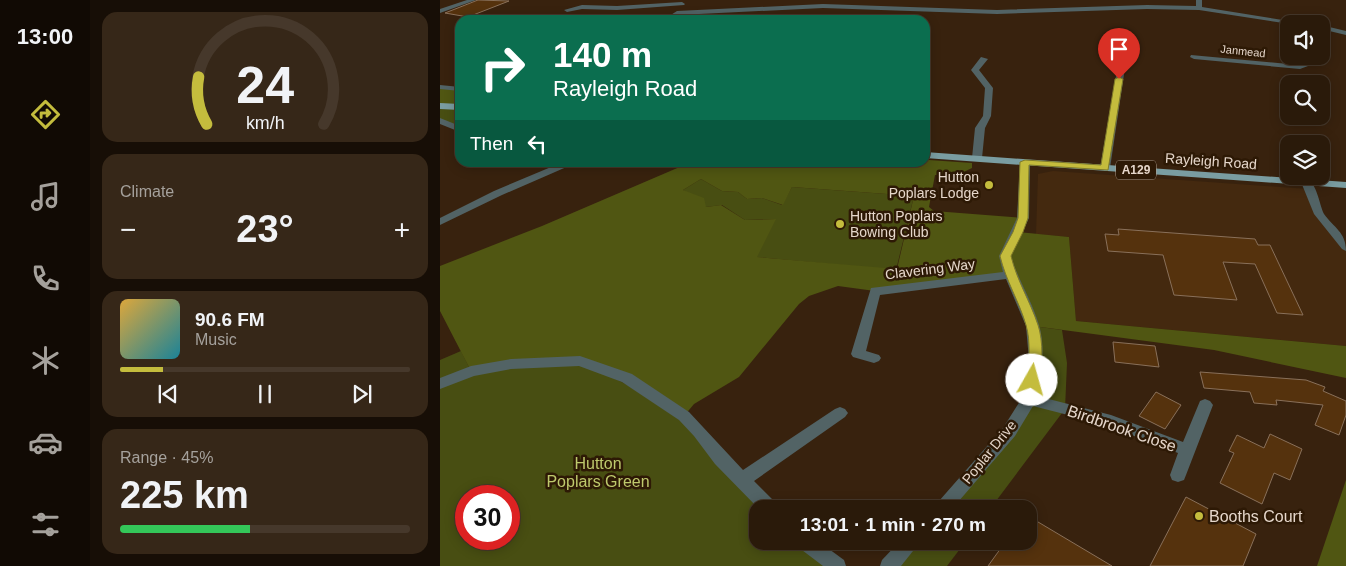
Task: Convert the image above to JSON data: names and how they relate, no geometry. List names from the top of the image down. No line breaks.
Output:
{"streets":{"main road":["Rayleigh Road","A129"],"street":["Janmead","Clavering Way","Birdbrook Close","Poplar Drive"]},"crossings":[["Rayleigh Road","Poplar Drive"],["Clavering Way","Poplar Drive"],["Birdbrook Close","Poplar Drive"]],"parks":["Hutton Poplars Green"],"places":["Hutton Poplars Lodge","Hutton Poplars Bowing Club","Booths Court"],"page":{"tabs":"13:00","turn":["140 m","Rayleigh Road"],"then":"Then","tile":["Climate",["Range · 45%","225 km"]],"heat":["−","23°","+"],"song":["90.6 FM","Music"],"limit":"30","trip":"13:01 · 1 min · 270 m","gauge":["24","km/h"]}}
